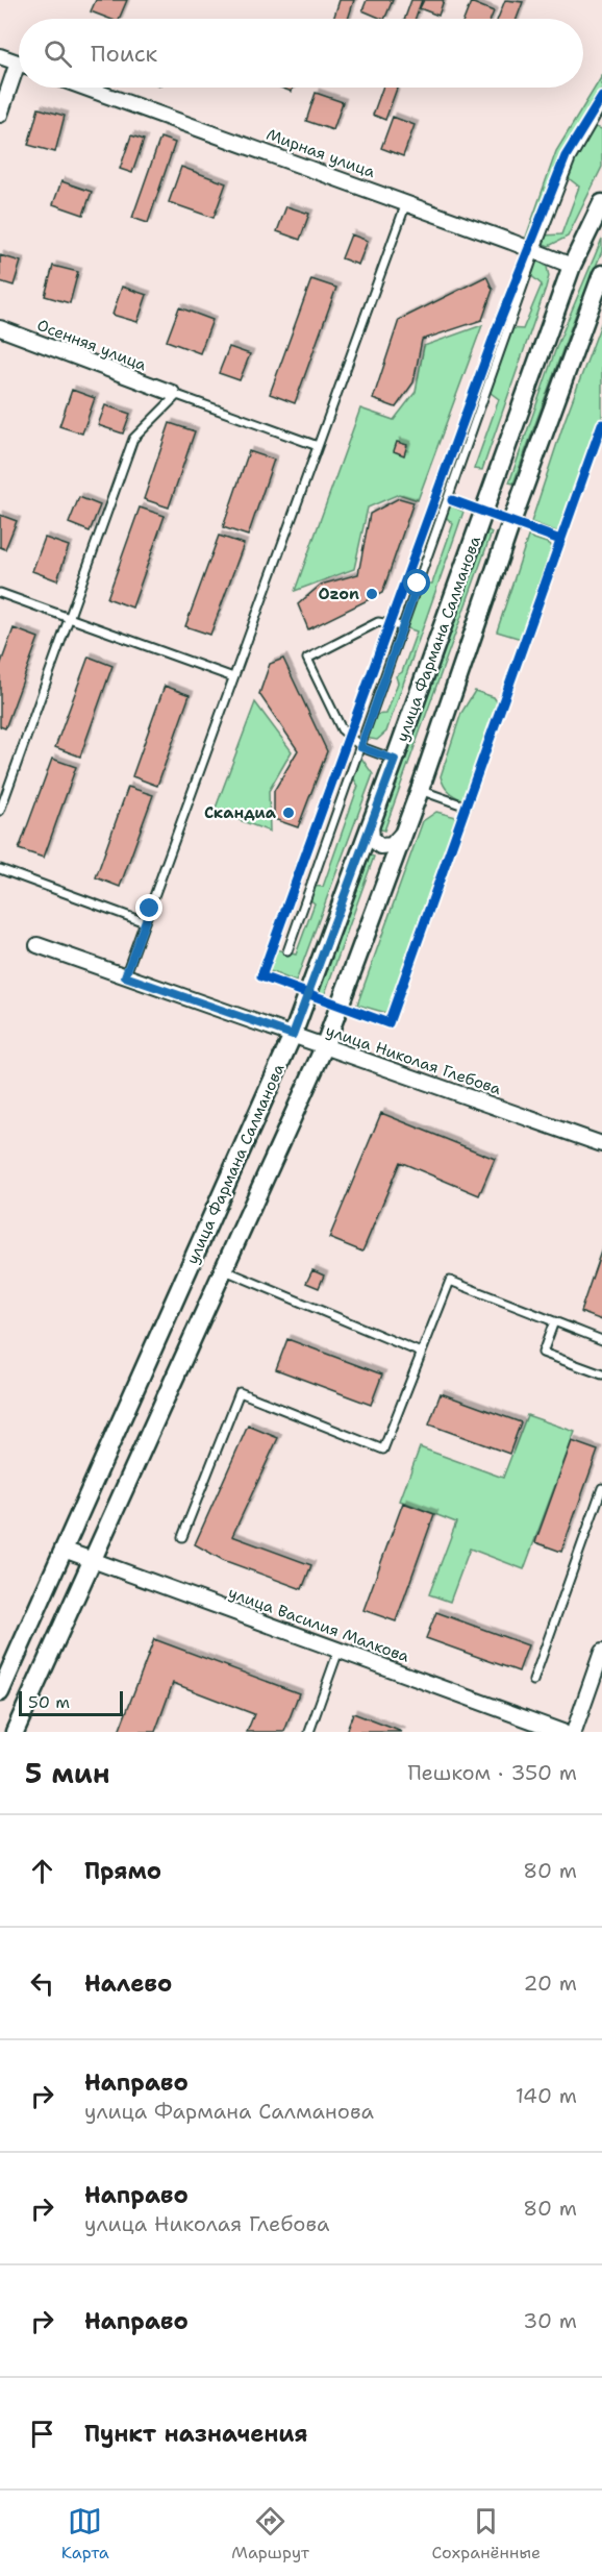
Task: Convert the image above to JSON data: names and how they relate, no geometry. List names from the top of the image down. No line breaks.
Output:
{"streets":{"street":["Мирная улица","Осенняя улица","улица Фармана Салманова","улица Николая Глебова","улица Василия Малкова"]},"crossings":[["Мирная улица","улица Фармана Салманова"],["улица Фармана Салманова","улица Николая Глебова"],["улица Фармана Салманова","улица Василия Малкова"]],"places":["Ozon","Скандиа"],"scale_bar":"50 m","page":{"search":"Поиск","scale":"50 m","heading":["5 мин","Пешком · 350 m"],"list":[["Прямо","80 m"],["Налево","20 m"],["Направо","улица Фармана Салманова","140 m"],["Направо","улица Николая Глебова","80 m"],["Направо","30 m"],"Пункт назначения"],"nav":["Карта","Маршрут","Сохранённые"]}}
